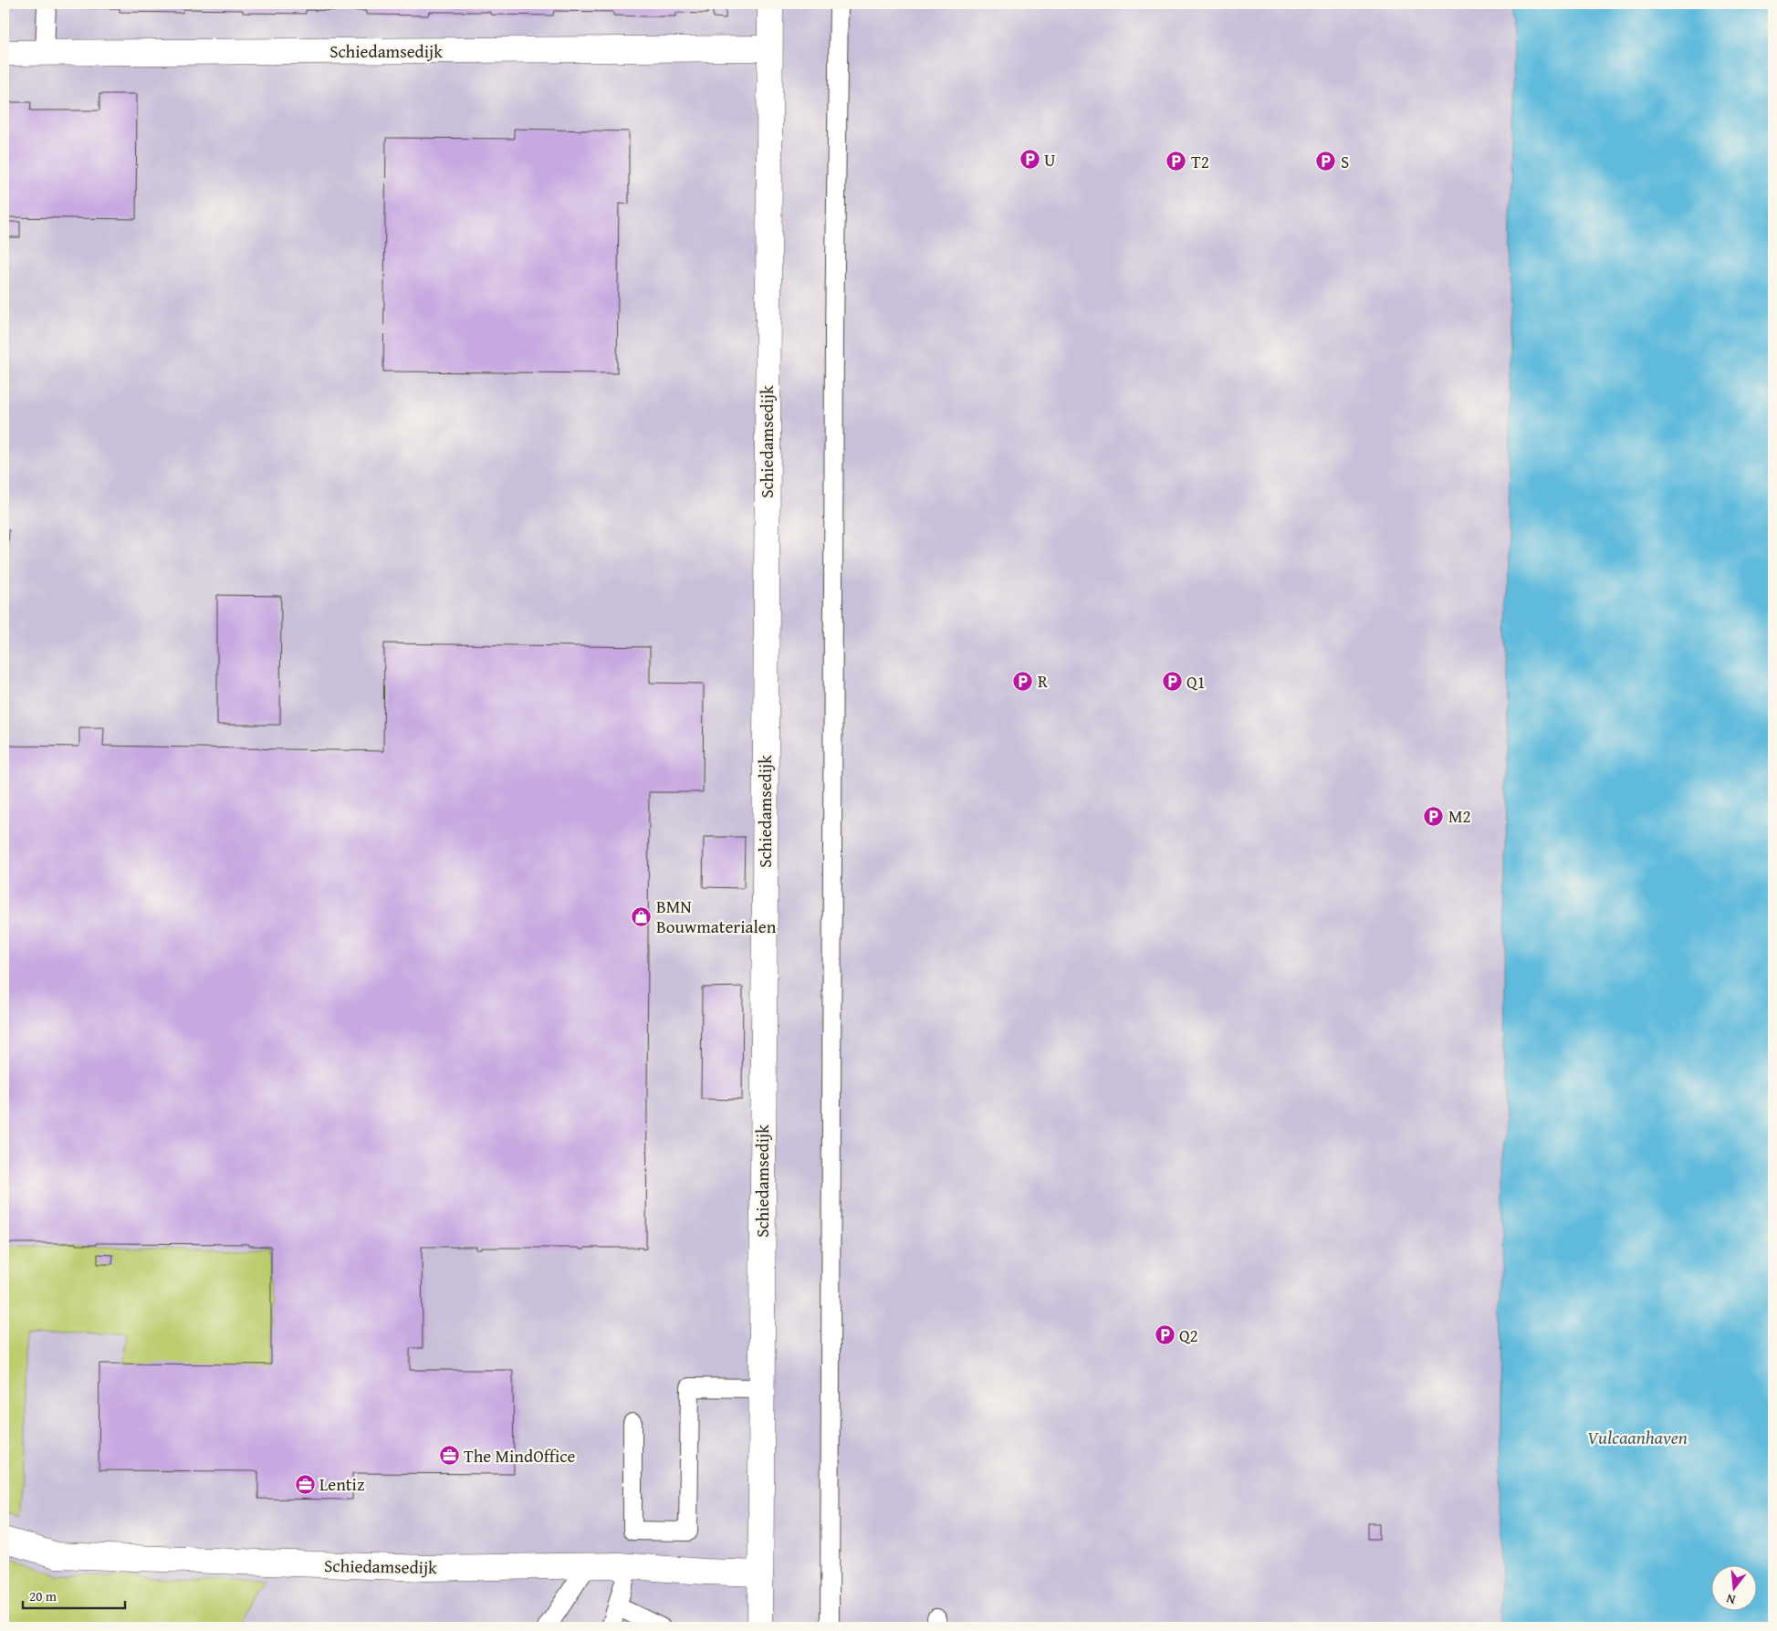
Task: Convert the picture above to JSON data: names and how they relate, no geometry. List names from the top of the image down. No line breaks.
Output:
{"streets":{"street":["Schiedamsedijk"]},"water":["Vulcaanhaven"],"places":{"parking":["U","T2","S","R","Q1","M2","Q2"],"shop":["BMN Bouwmaterialen"],"office":["The MindOffice","Lentiz"]},"scale_bar":"20 m","north":"bottom"}
